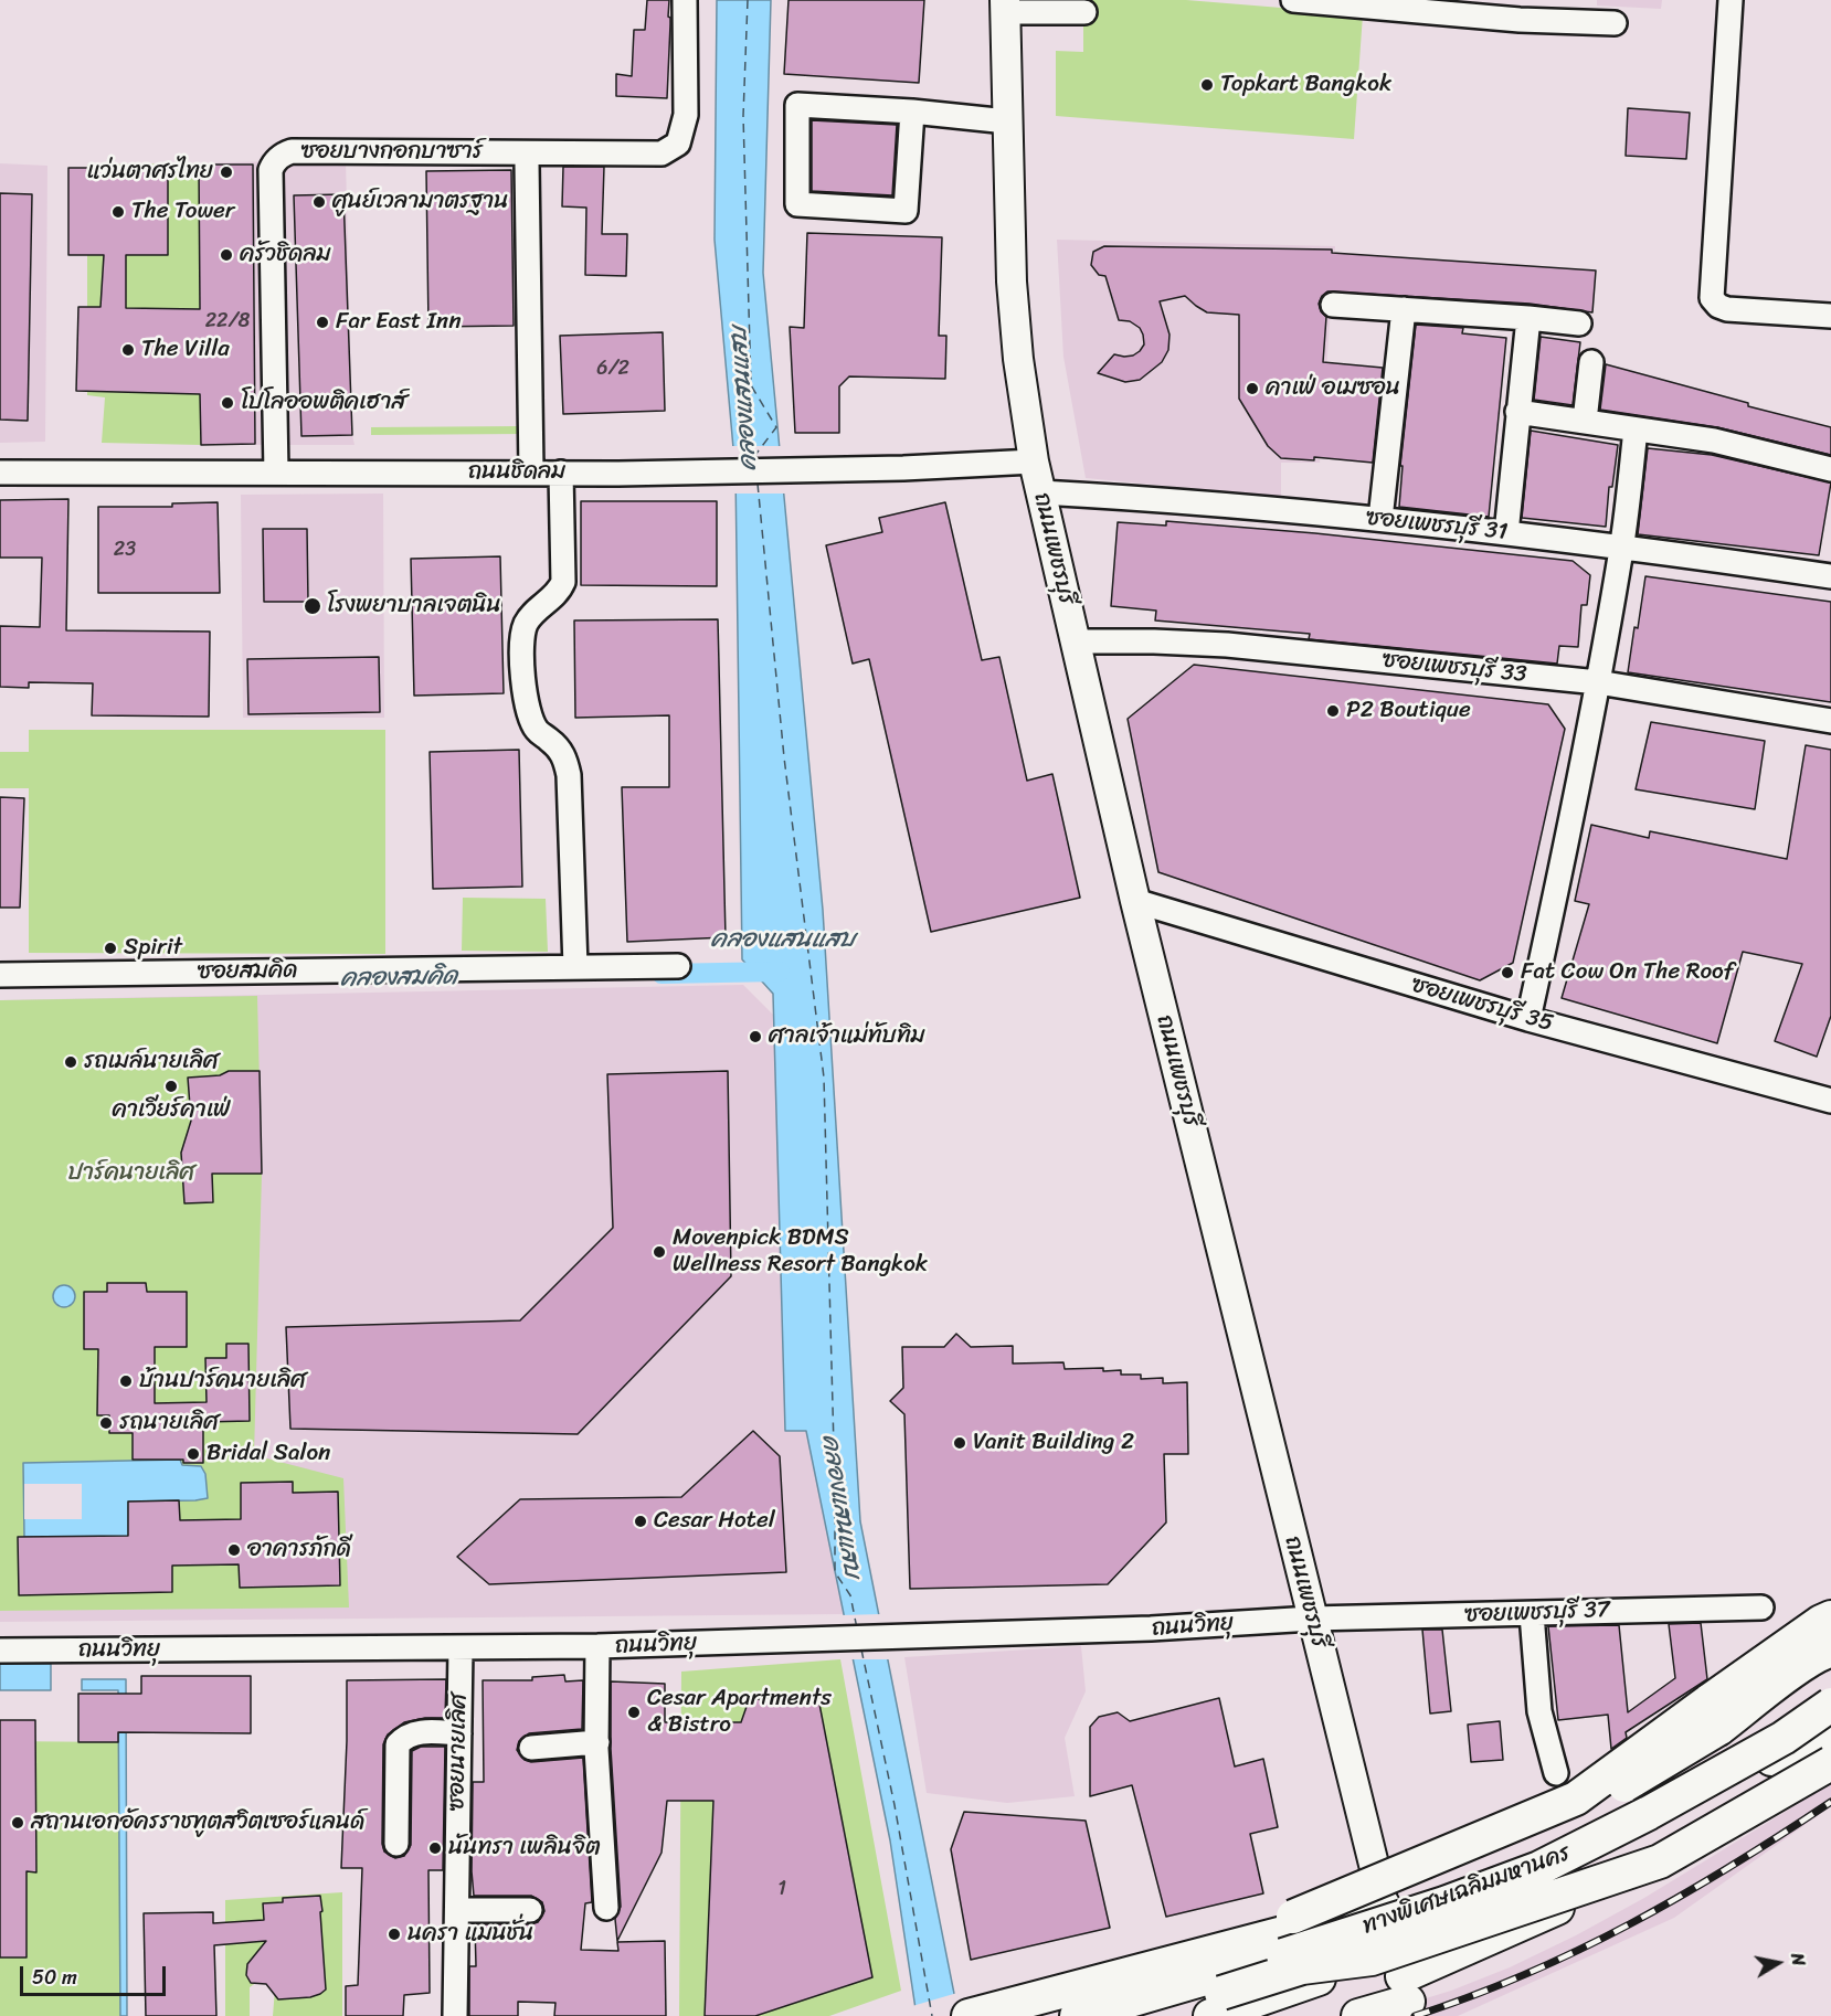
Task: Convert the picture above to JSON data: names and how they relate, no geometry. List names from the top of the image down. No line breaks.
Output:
{"streets":{"highway":["ทางพิเศษเฉลิมมหานคร"],"main road":["ถนนเพชรบุรี"],"street":["ซอยบางกอกบาซาร์","ถนนชิดลม","ซอยเพชรบุรี 31","ซอยเพชรบุรี 33","ซอยสมคิด","ซอยเพชรบุรี 35","ซอยเพชรบุรี 37","ถนนวิทยุ","ซอยนายเลิศ"]},"crossings":[["ซอยบางกอกบาซาร์","ถนนชิดลม"],["ถนนชิดลม","ถนนเพชรบุรี"],["ซอยเพชรบุรี 31","ถนนเพชรบุรี"],["ถนนเพชรบุรี","ซอยเพชรบุรี 33"],["ถนนเพชรบุรี","ซอยเพชรบุรี 35"],["ถนนเพชรบุรี","ซอยเพชรบุรี 37"],["ถนนเพชรบุรี","ถนนวิทยุ"],["ถนนเพชรบุรี","ทางพิเศษเฉลิมมหานคร"],["ซอยเพชรบุรี 37","ถนนวิทยุ"],["ถนนวิทยุ","ซอยนายเลิศ"]],"water":["คลองแสนแสบ","คลองสมคิด"],"parks":["ปาร์คนายเลิศ"],"places":["Topkart Bangkok","แว่นตาศรไทย","ศูนย์เวลามาตรฐาน","The Tower","ครัวชิดลม","Far East Inn","The Villa","คาเฟ่ อเมซอน","โปโลออพติคเฮาส์","โรงพยาบาลเจตนิน","P2 Boutique","Spirit","Fat Cow On The Roof","ศาลเจ้าแม่ทับทิม","รถเมล์นายเลิศ","คาเวียร์คาเฟ่","Movenpick BDMS Wellness Resort Bangkok","บ้านปาร์คนายเลิศ","รถนายเลิศ","Vanit Building 2","Bridal Salon","Cesar Hotel","อาคารภักดี","Cesar Apartments & Bistro","สถานเอกอัครราชทูตสวิตเซอร์แลนด์","นันทรา เพลินจิต","นครา แมนชั่น"],"house_numbers":["22/8","6/2","23","1"],"scale_bar":"50 m","north":"right"}
